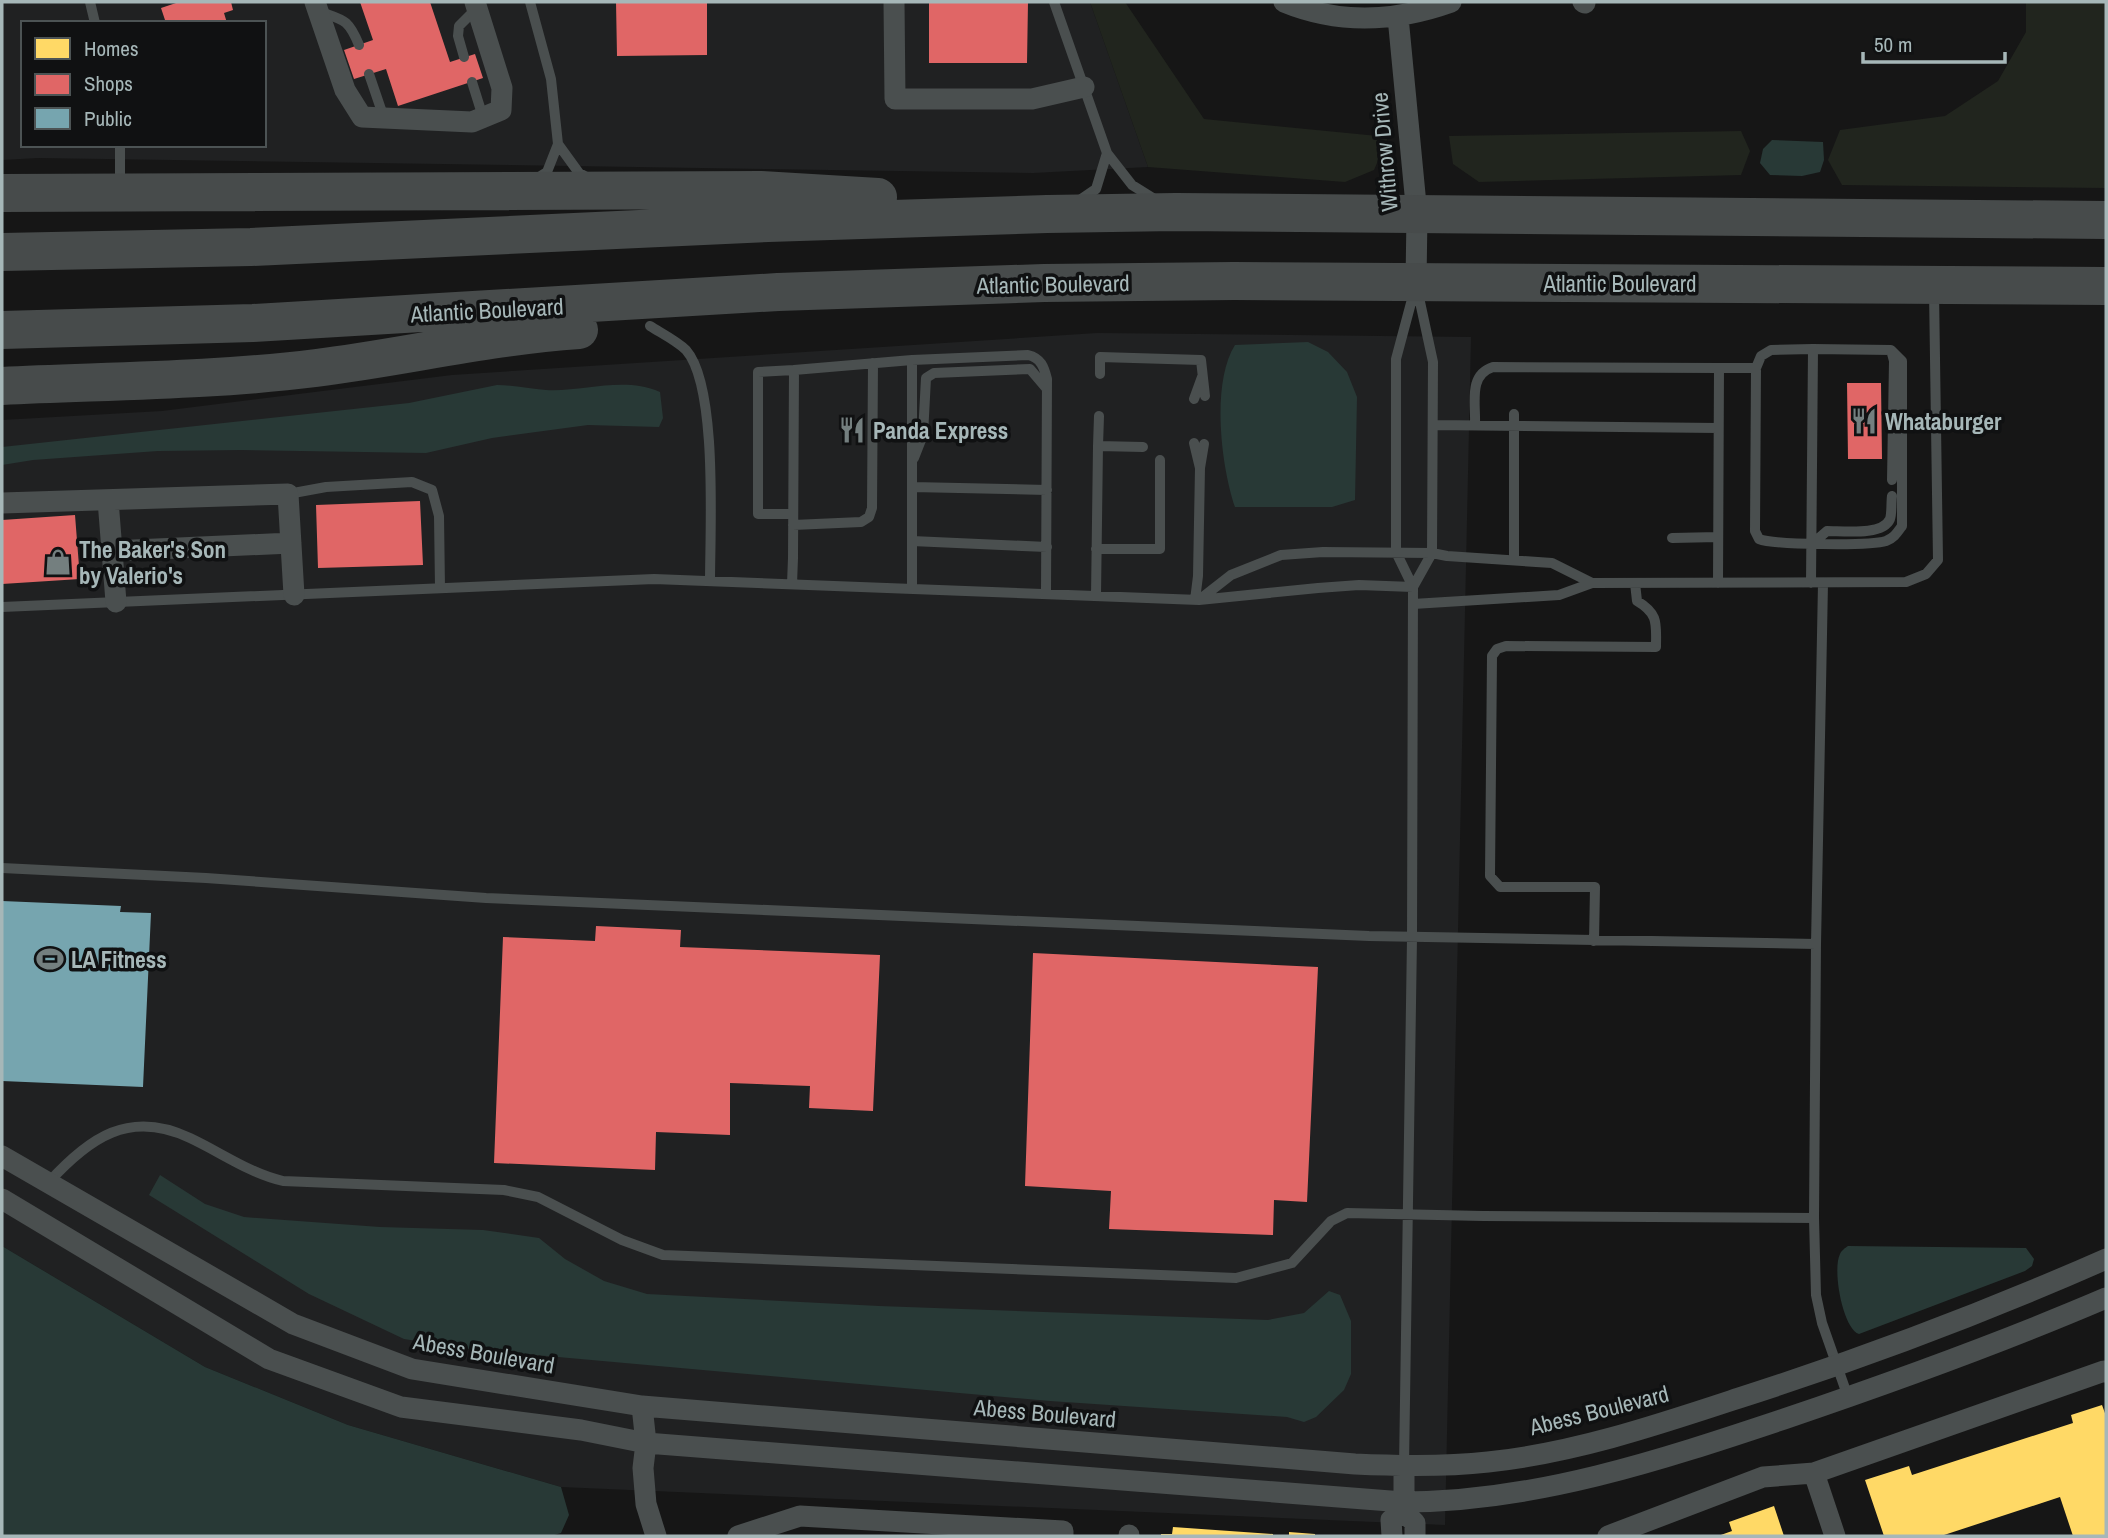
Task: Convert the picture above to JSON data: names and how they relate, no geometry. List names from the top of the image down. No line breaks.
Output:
{"streets":{"highway":["Atlantic Boulevard"],"street":["Withrow Drive","Abess Boulevard"]},"crossings":[["Withrow Drive","Atlantic Boulevard"]],"places":{"restaurant":["Whataburger","Panda Express"],"shop":["The Baker's Son by Valerio's"],"sports":["LA Fitness"]},"legend":["Homes","Shops","Public"],"scale_bar":"50 m"}
